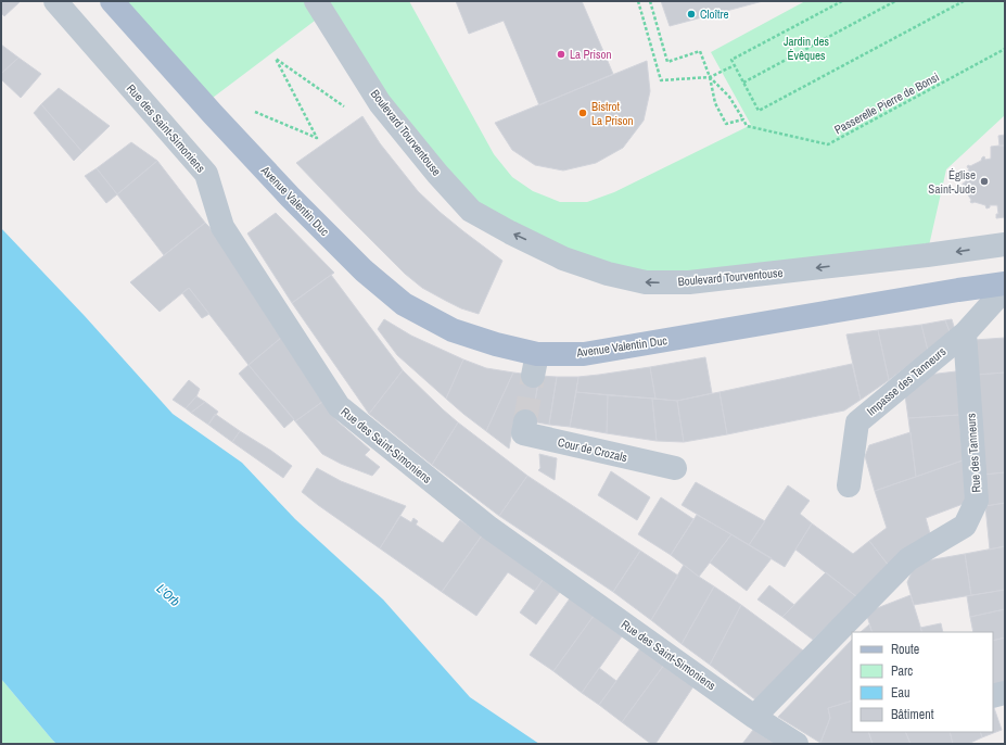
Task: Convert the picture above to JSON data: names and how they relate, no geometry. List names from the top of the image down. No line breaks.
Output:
{"streets":{"main road":["Avenue Valentin Duc"],"street":["Rue des Saint-Simoniens","Boulevard Tourventouse","Impasse des Tanneurs","Cour de Crozals","Rue des Tanneurs"],"path":["Passerelle Pierre de Bonsi"]},"crossings":[["Rue des Saint-Simoniens","Rue des Tanneurs"],["Impasse des Tanneurs","Rue des Tanneurs"]],"one_way":["Boulevard Tourventouse"],"water":["L'Orb"],"parks":["Jardin des Évêques"],"places":["Cloître","La Prison","Bistrot La Prison","Église Saint-Jude"],"legend":["Route","Parc","Eau","Bâtiment"]}
